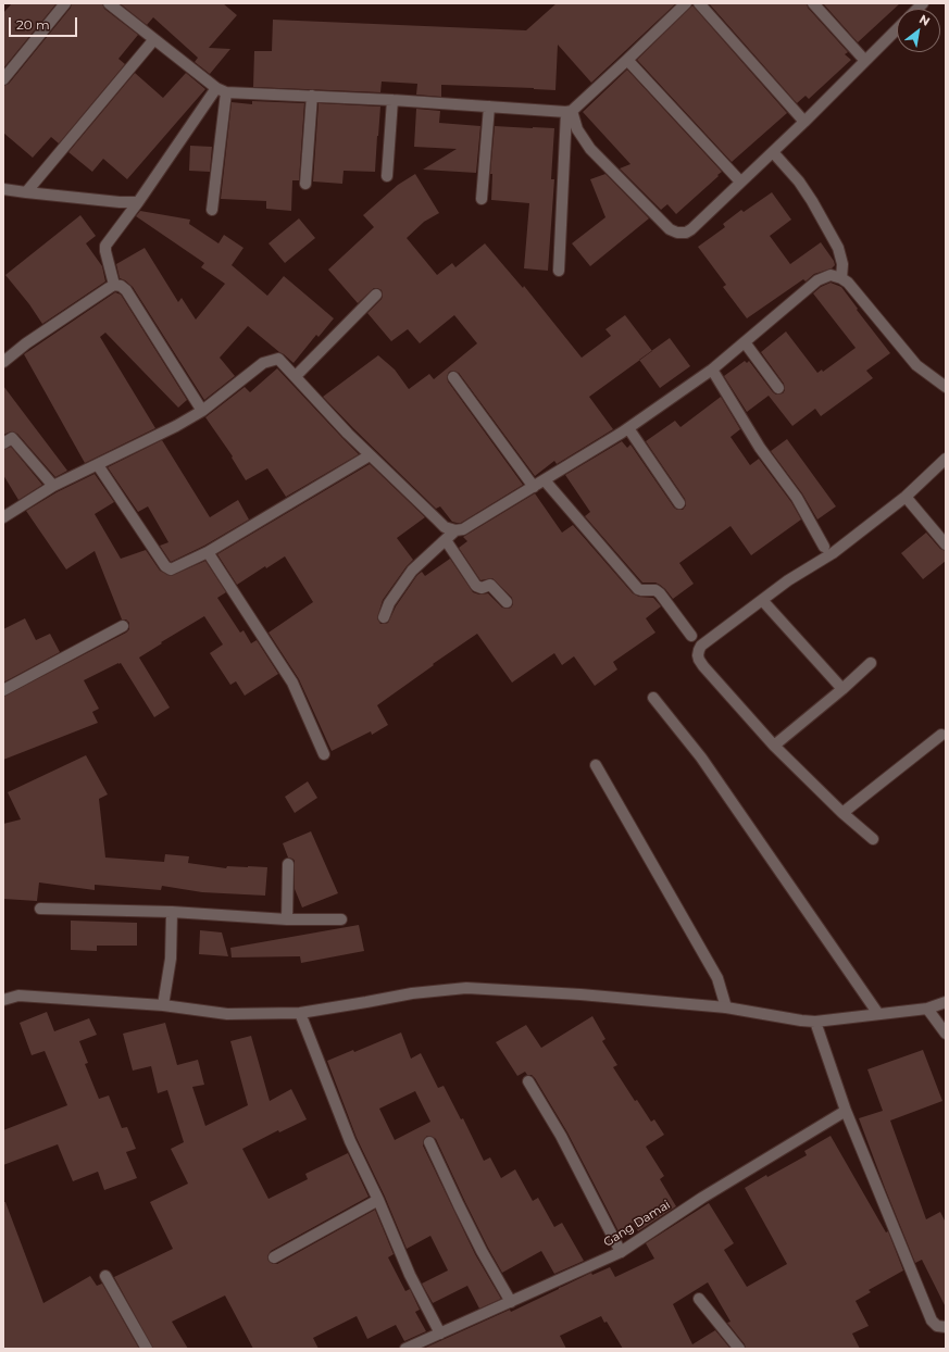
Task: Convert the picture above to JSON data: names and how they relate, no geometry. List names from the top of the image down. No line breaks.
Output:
{"streets":{"street":["Gang Damai"]},"scale_bar":"20 m","north":"top right"}
